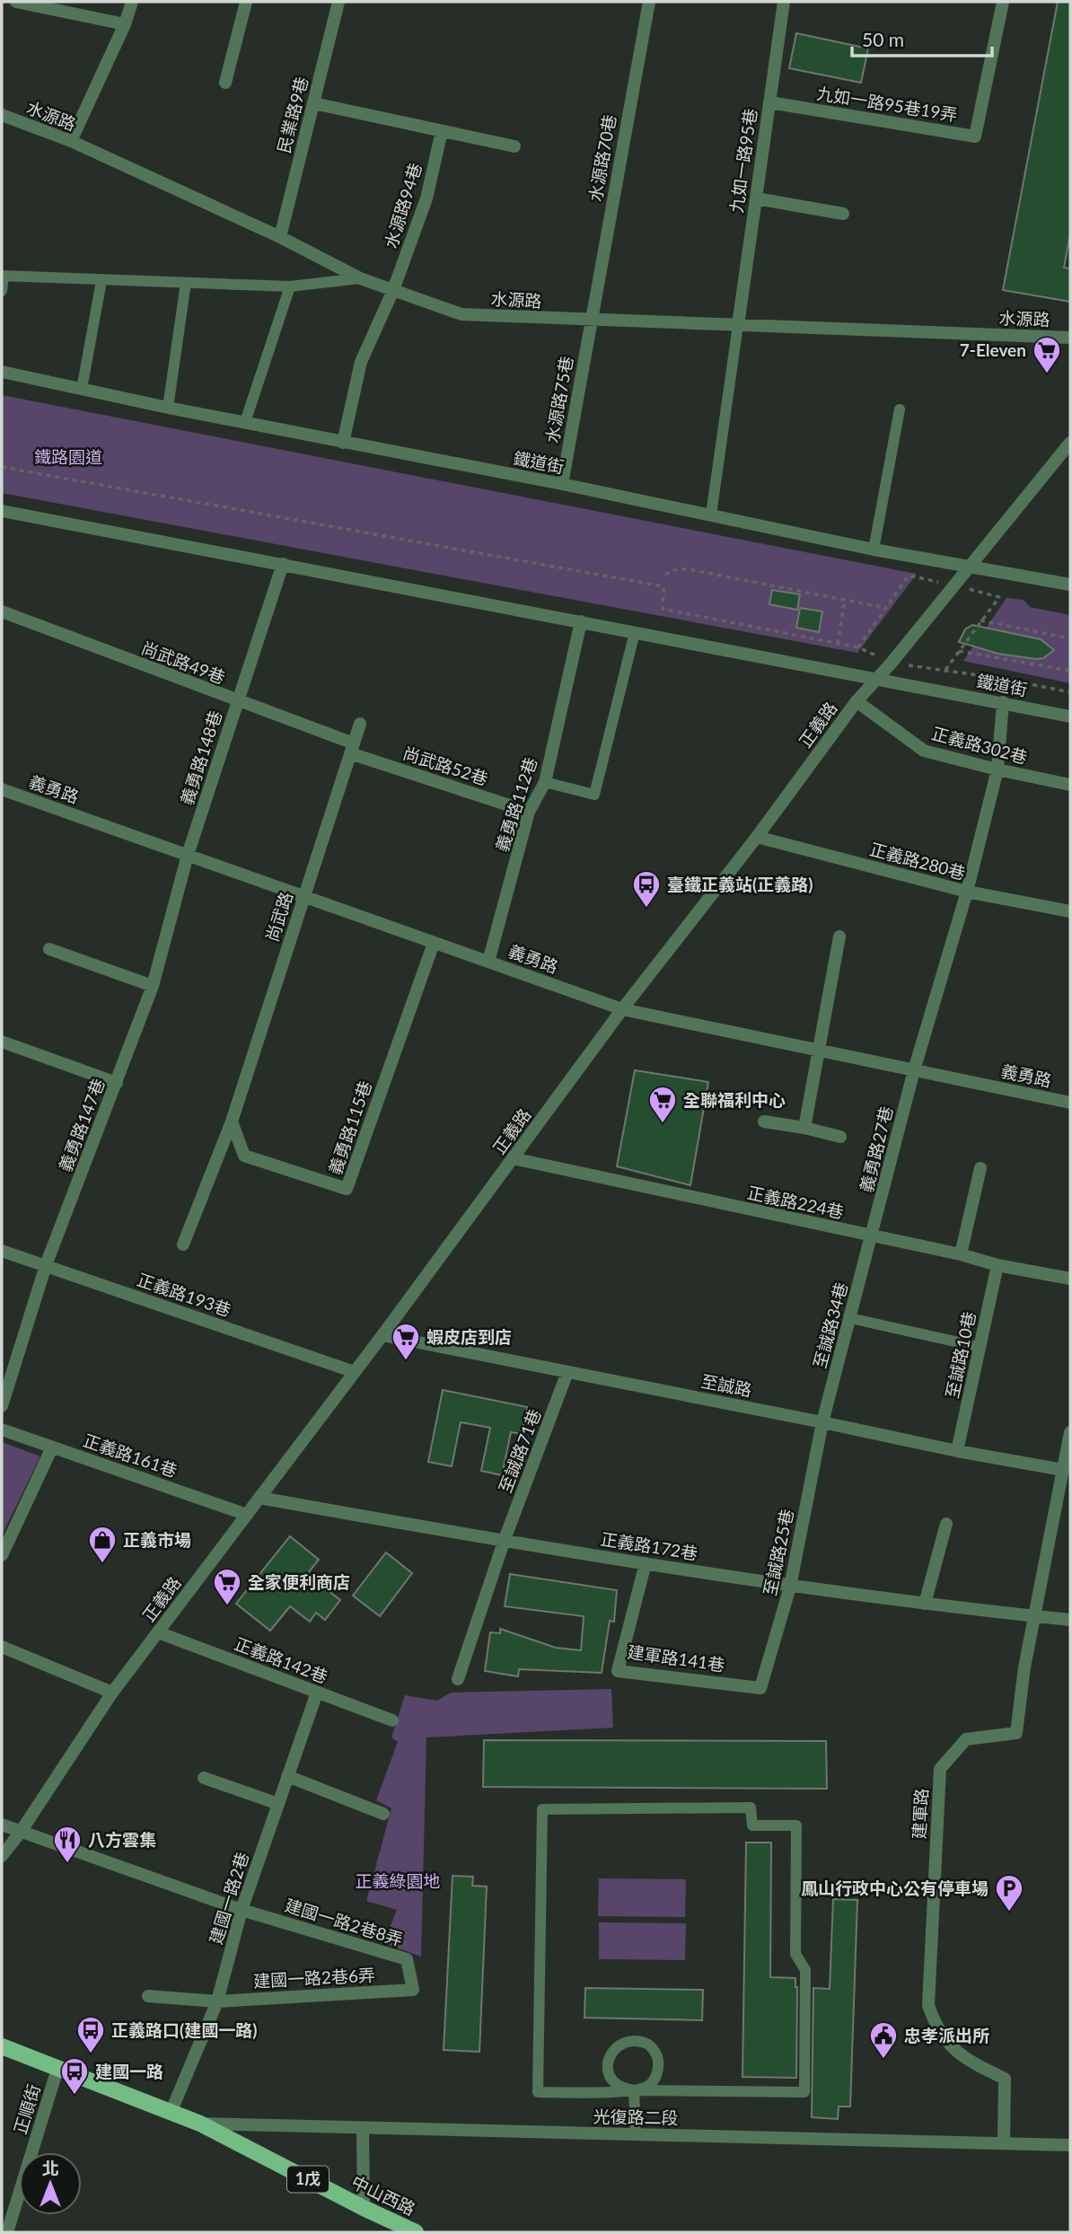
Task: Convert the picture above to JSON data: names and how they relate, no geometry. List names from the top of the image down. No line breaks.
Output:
{"streets":{"main road":["1戊","中山西路"],"street":["九如一路95巷19弄","民業路9巷","水源路","水源路70巷","九如一路95巷","水源路94巷","水源路75巷","鐵道街","尚武路49巷","正義路","正義路302巷","義勇路148巷","尚武路52巷","義勇路","義勇路112巷","正義路280巷","尚武路","義勇路147巷","義勇路115巷","義勇路27巷","正義路224巷","正義路193巷","至誠路34巷","至誠路10巷","至誠路","至誠路71巷","正義路161巷","正義路172巷","至誠路25巷","建軍路141巷","正義路142巷","建軍路","建國一路2巷","建國一路2巷8弄","建國一路2巷6弄","正順街","光復路二段"]},"crossings":[["九如一路95巷19弄","九如一路95巷"],["民業路9巷","水源路"],["水源路","水源路70巷"],["水源路","九如一路95巷"],["水源路","水源路94巷"],["水源路","水源路75巷"],["水源路70巷","水源路75巷"],["水源路94巷","鐵道街"],["水源路75巷","鐵道街"],["鐵道街","正義路"],["鐵道街","義勇路148巷"],["鐵道街","義勇路112巷"],["鐵道街","義勇路27巷"],["尚武路49巷","義勇路148巷"],["尚武路49巷","尚武路52巷"],["尚武路49巷","尚武路"],["正義路","正義路302巷"],["正義路","義勇路"],["正義路","正義路280巷"],["正義路","正義路224巷"],["正義路","正義路193巷"],["正義路","至誠路"],["正義路","正義路161巷"],["正義路","正義路172巷"],["正義路","正義路142巷"],["正義路302巷","義勇路27巷"],["義勇路148巷","義勇路"],["義勇路148巷","義勇路147巷"],["尚武路52巷","義勇路112巷"],["尚武路52巷","尚武路"],["義勇路","義勇路112巷"],["義勇路","尚武路"],["義勇路","義勇路147巷"],["義勇路","義勇路115巷"],["義勇路","義勇路27巷"],["正義路280巷","義勇路27巷"],["尚武路","義勇路115巷"],["義勇路147巷","正義路193巷"],["義勇路27巷","正義路224巷"],["義勇路27巷","至誠路34巷"],["正義路224巷","至誠路34巷"],["正義路224巷","至誠路10巷"],["至誠路34巷","至誠路"],["至誠路34巷","至誠路25巷"],["至誠路10巷","至誠路"],["至誠路","至誠路71巷"],["至誠路","至誠路25巷"],["至誠路","建軍路"],["至誠路71巷","正義路172巷"],["正義路172巷","至誠路25巷"],["正義路172巷","建軍路141巷"],["正義路172巷","建軍路"],["至誠路25巷","建軍路141巷"],["正義路142巷","建國一路2巷"],["建軍路","光復路二段"],["建國一路2巷","建國一路2巷8弄"],["建國一路2巷","建國一路2巷6弄"],["建國一路2巷","1戊"],["建國一路2巷8弄","建國一路2巷6弄"],["正順街","1戊"],["光復路二段","1戊"],["光復路二段","中山西路"],["1戊","中山西路"]],"parks":["鐵路園道","正義綠園地"],"places":{"supermarket":["7-Eleven","全聯福利中心","蝦皮店到店","全家便利商店"],"bus stop":["臺鐵正義站(正義路)","正義路口(建國一路)","建國一路"],"shop":["正義市場"],"restaurant":["八方雲集"],"parking":["鳳山行政中心公有停車場"],"public building":["忠孝派出所"]},"scale_bar":"50 m","north":"top"}
